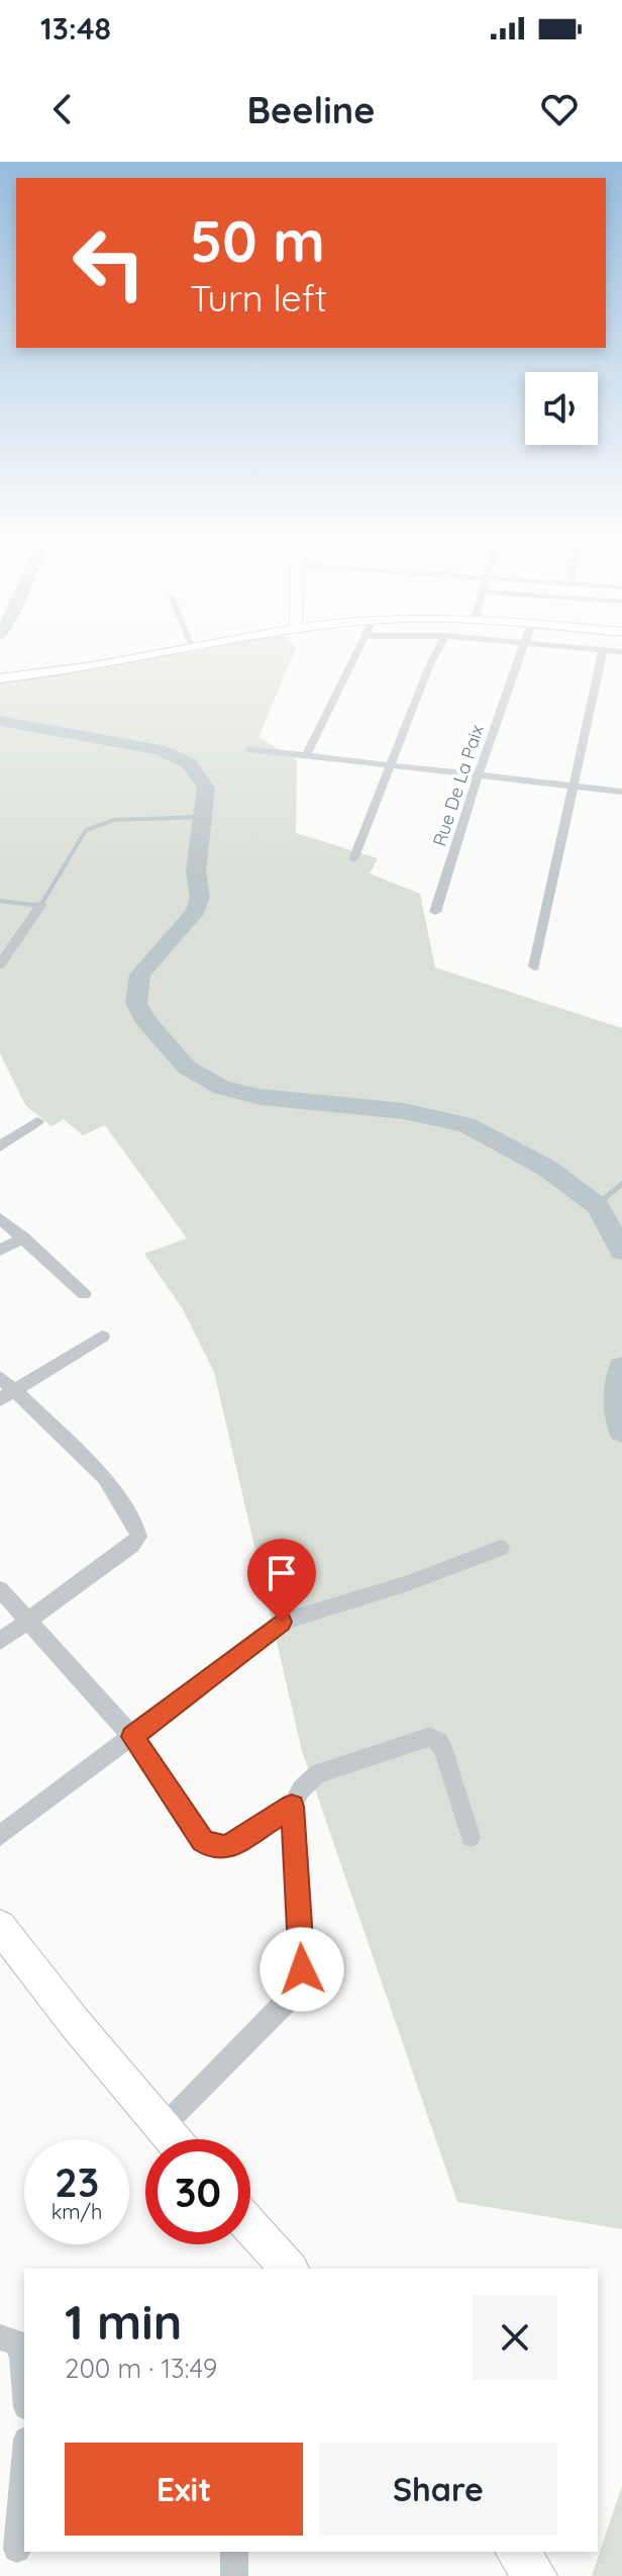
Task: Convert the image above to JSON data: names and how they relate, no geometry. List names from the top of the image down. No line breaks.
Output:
{"streets":{"street":["Rue De La Paix"]},"page":{"status":"13:48","header":"Beeline","turn":["50 m","Turn left"],"speed":"23 km/h","limit":"30","heading":["1 min","200 m · 13:49"],"buttons":["Exit","Share"]}}
